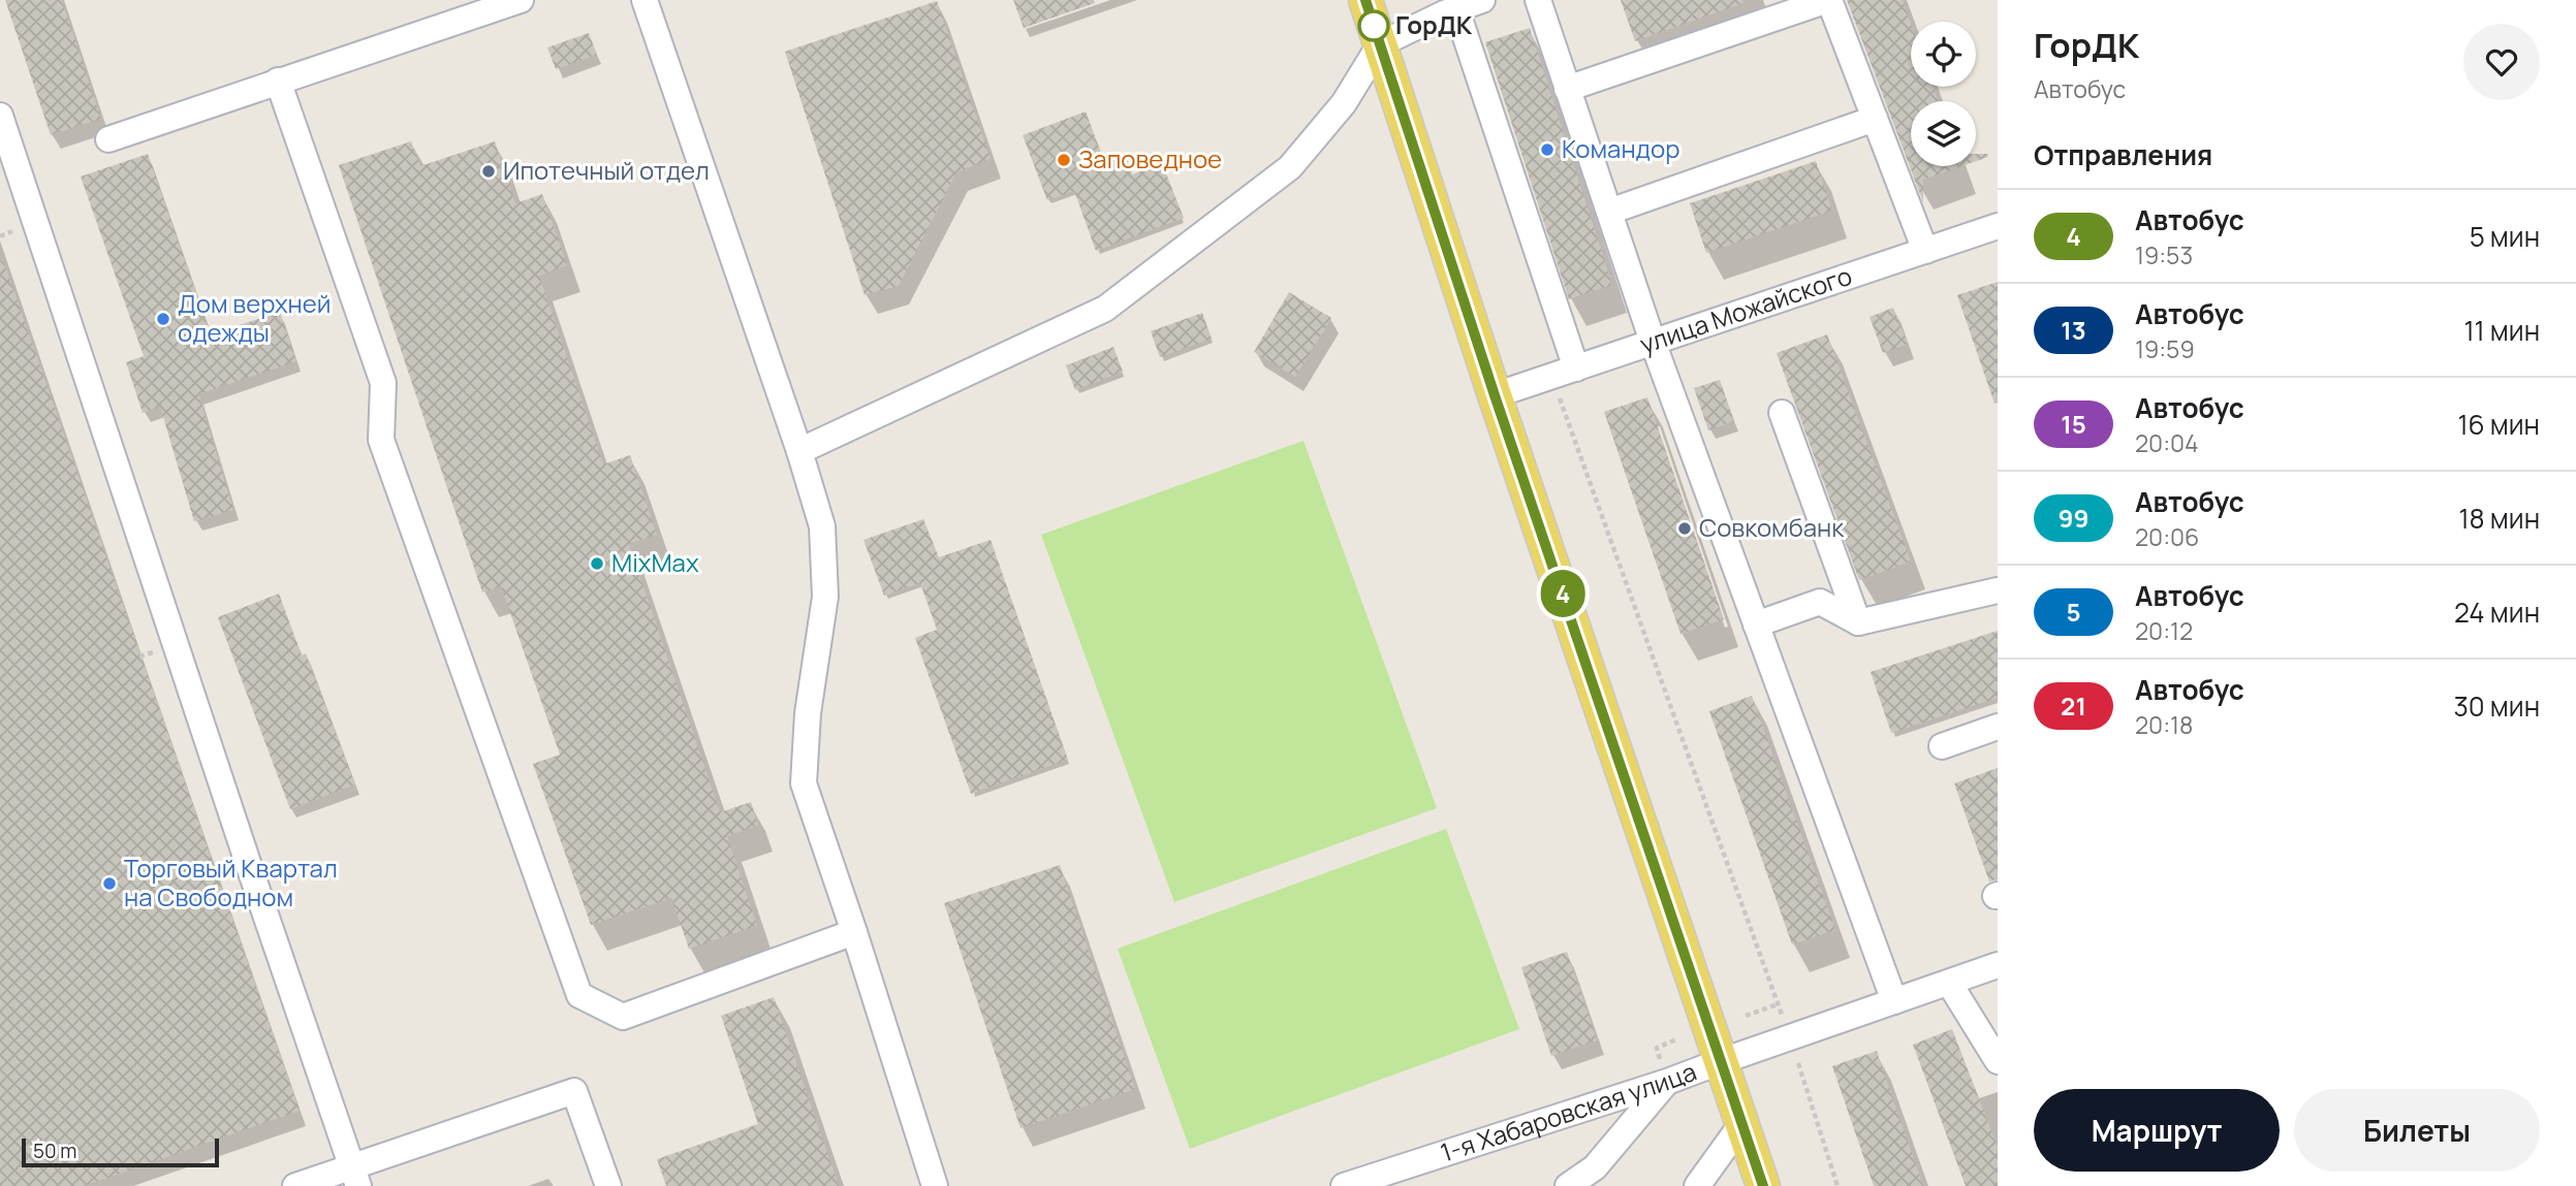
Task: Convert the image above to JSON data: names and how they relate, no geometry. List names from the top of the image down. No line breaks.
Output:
{"streets":{"street":["улица Можайского","1-я Хабаровская улица"]},"places":["ГорДК","Командор","Заповедное","Ипотечный отдел","Дом верхней одежды","Совкомбанк","MixMax","Торговый Квартал на Свободном"],"lines":["bus line 4"],"scale_bar":"50 m","page":{"on_map":"4","heading":[["ГорДК","Автобус"],"Отправления"],"list":[{"mark":"4","name":"Автобус","note":"19:53","value":"5 мин"},{"mark":"13","name":"Автобус","note":"19:59","value":"11 мин"},{"mark":"15","name":"Автобус","note":"20:04","value":"16 мин"},{"mark":"99","name":"Автобус","note":"20:06","value":"18 мин"},{"mark":"5","name":"Автобус","note":"20:12","value":"24 мин"},{"mark":"21","name":"Автобус","note":"20:18","value":"30 мин"}],"buttons":["Маршрут","Билеты"],"scale":"50 m"}}
